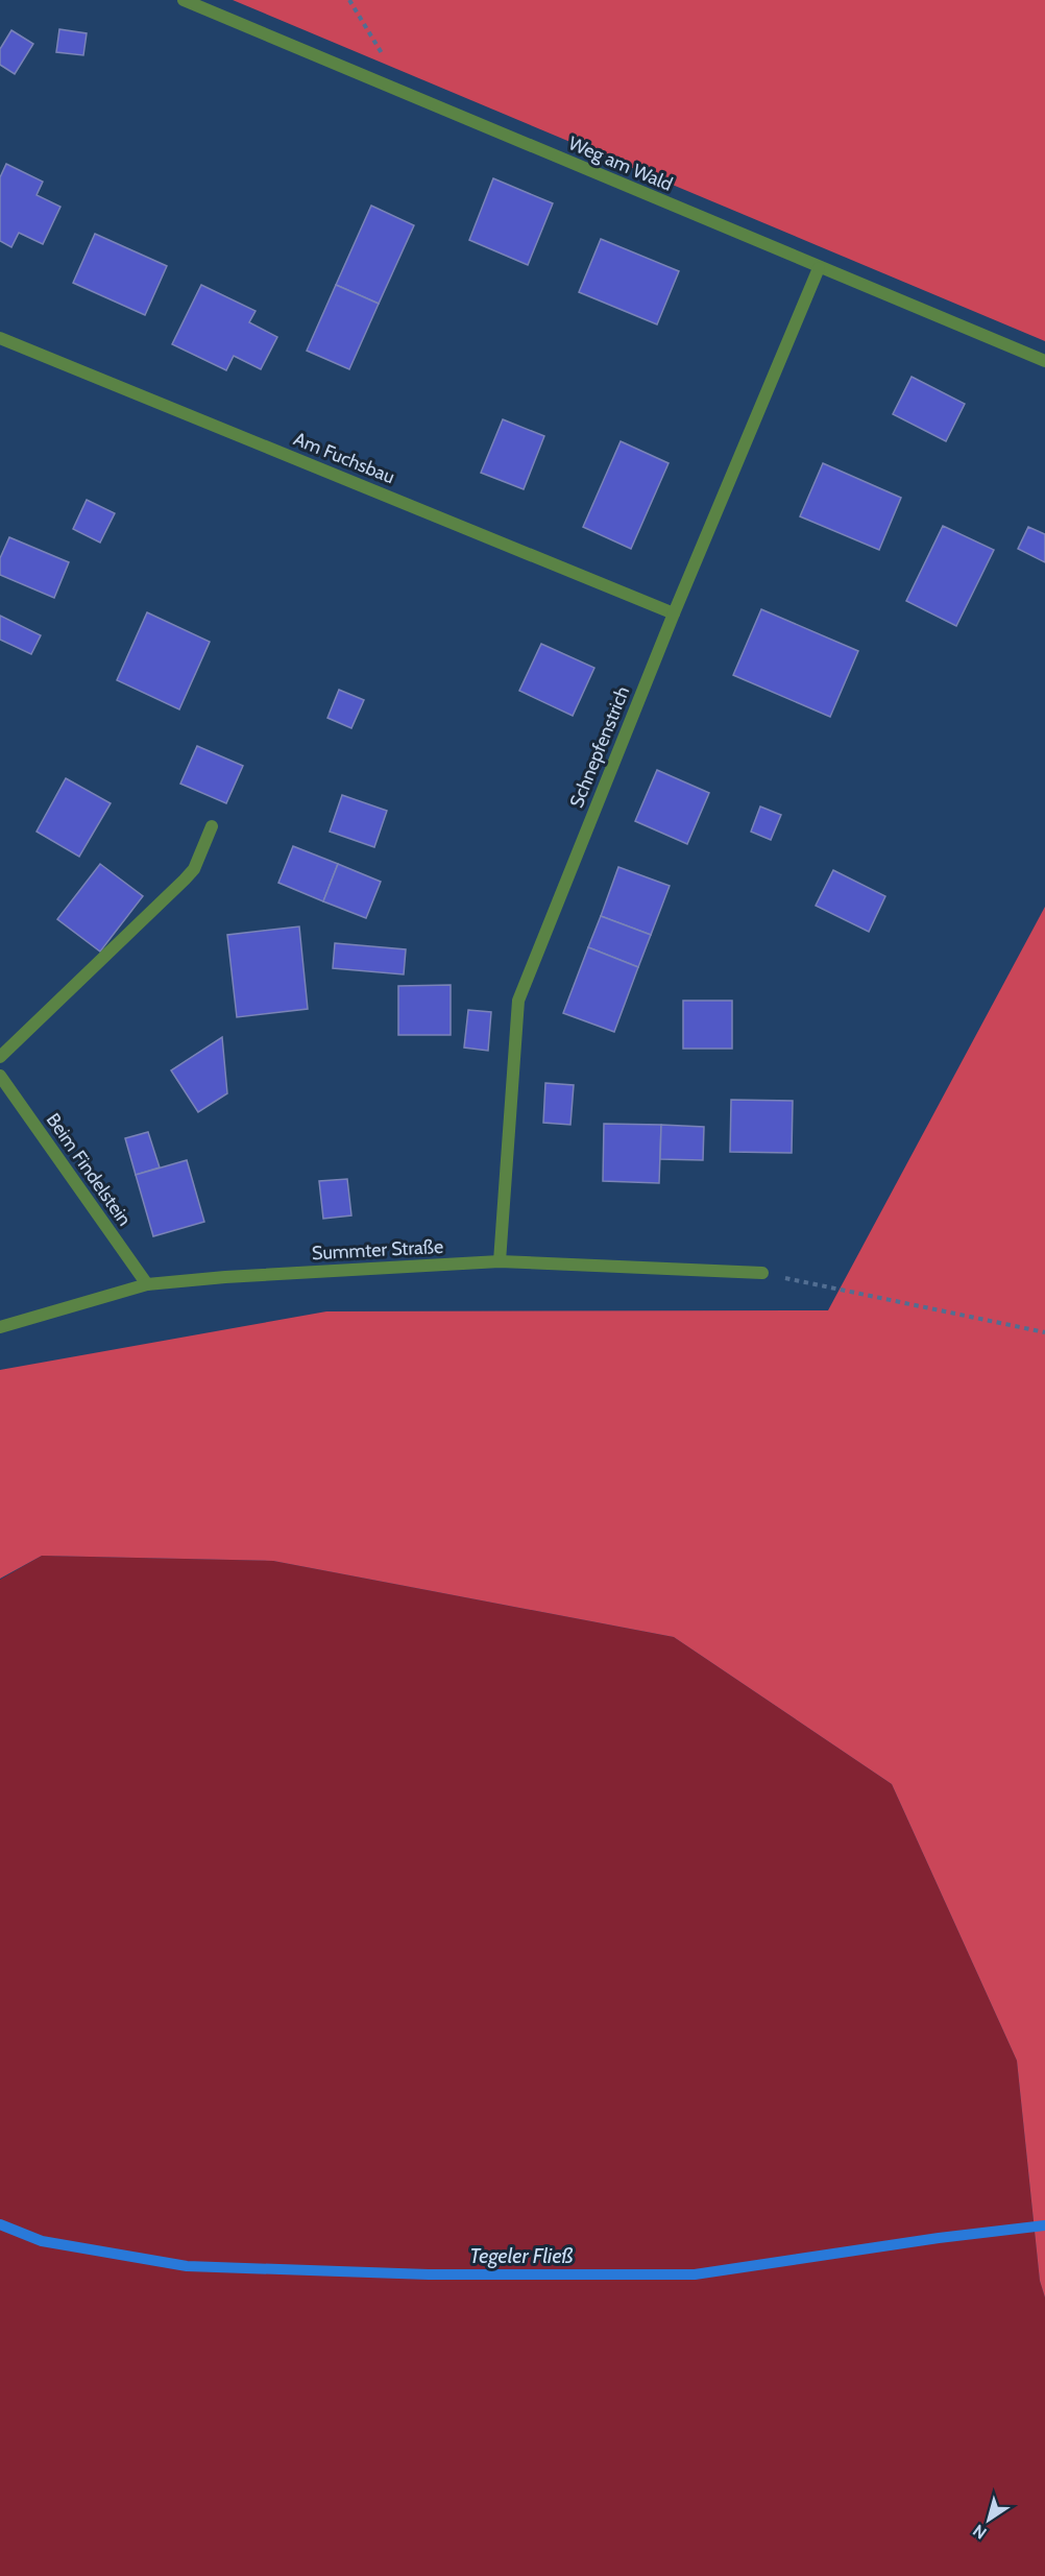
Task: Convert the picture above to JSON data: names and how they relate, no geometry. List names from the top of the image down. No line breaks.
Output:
{"streets":{"street":["Weg am Wald","Am Fuchsbau","Schnepfenstrich","Beim Findelstein","Summter Straße"]},"crossings":[["Weg am Wald","Schnepfenstrich"],["Am Fuchsbau","Schnepfenstrich"],["Schnepfenstrich","Summter Straße"],["Beim Findelstein","Summter Straße"]],"water":["Tegeler Fließ"],"north":"bottom left"}
